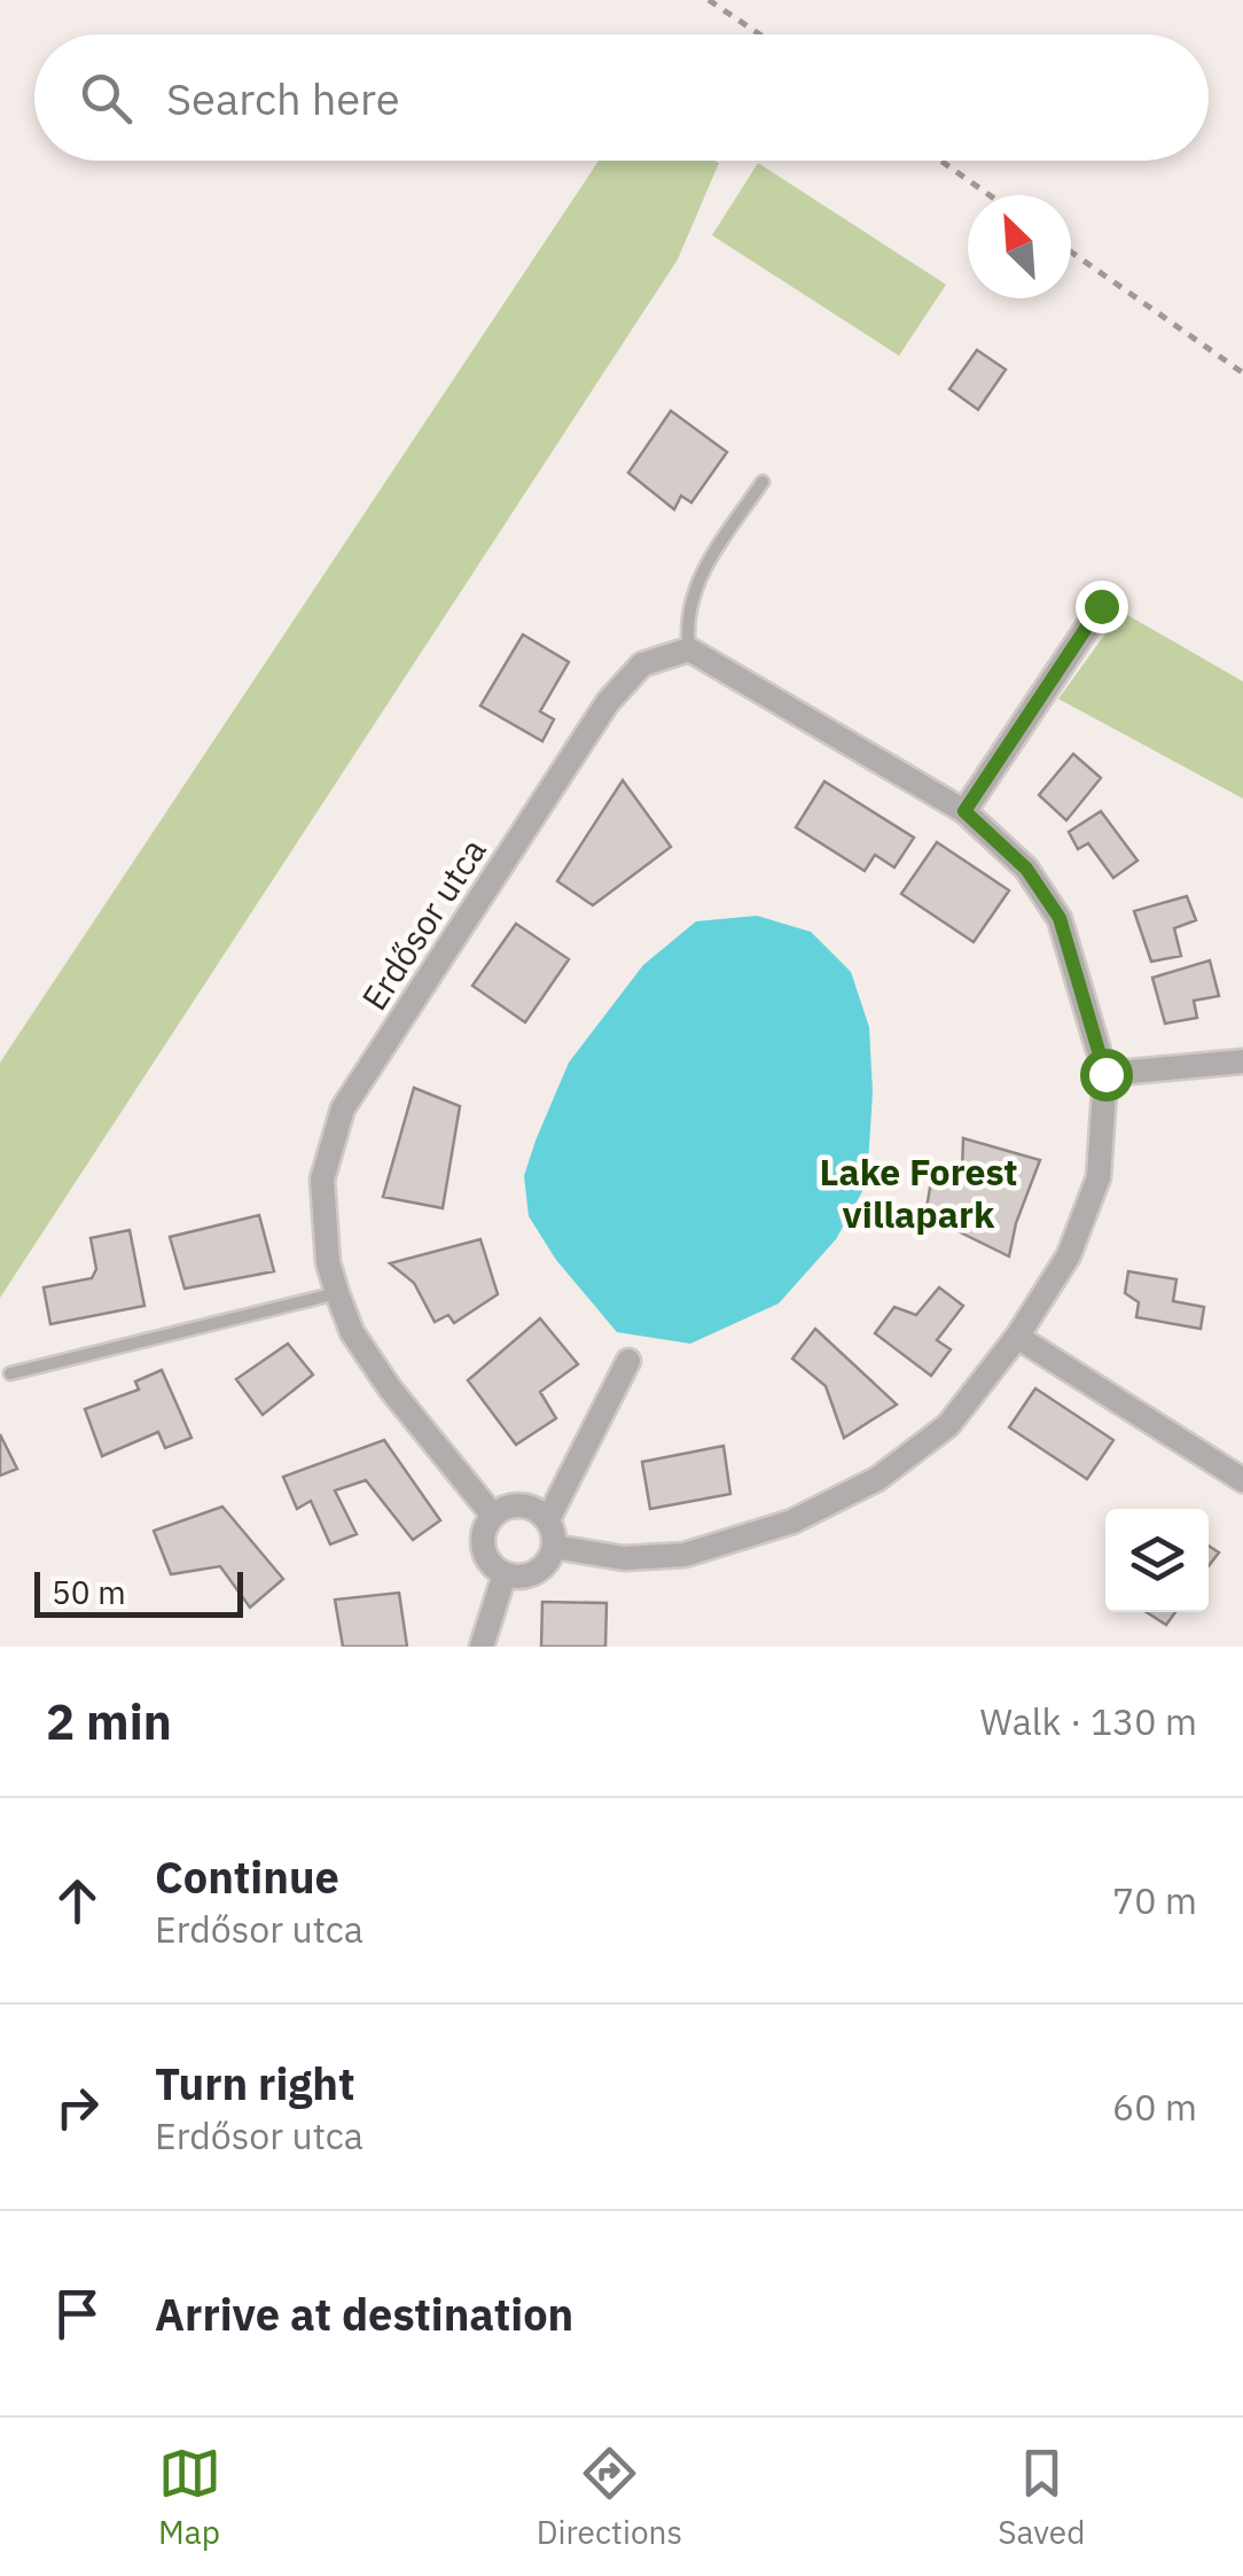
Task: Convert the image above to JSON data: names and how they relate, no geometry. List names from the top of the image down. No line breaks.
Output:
{"streets":{"street":["Erdősor utca"]},"districts":["Lake Forest villapark"],"scale_bar":"50 m","north":"top left","page":{"search":"Search here","scale":"50 m","heading":["2 min","Walk · 130 m"],"list":[["Continue","Erdősor utca","70 m"],["Turn right","Erdősor utca","60 m"],"Arrive at destination"],"nav":["Map","Directions","Saved"]}}
